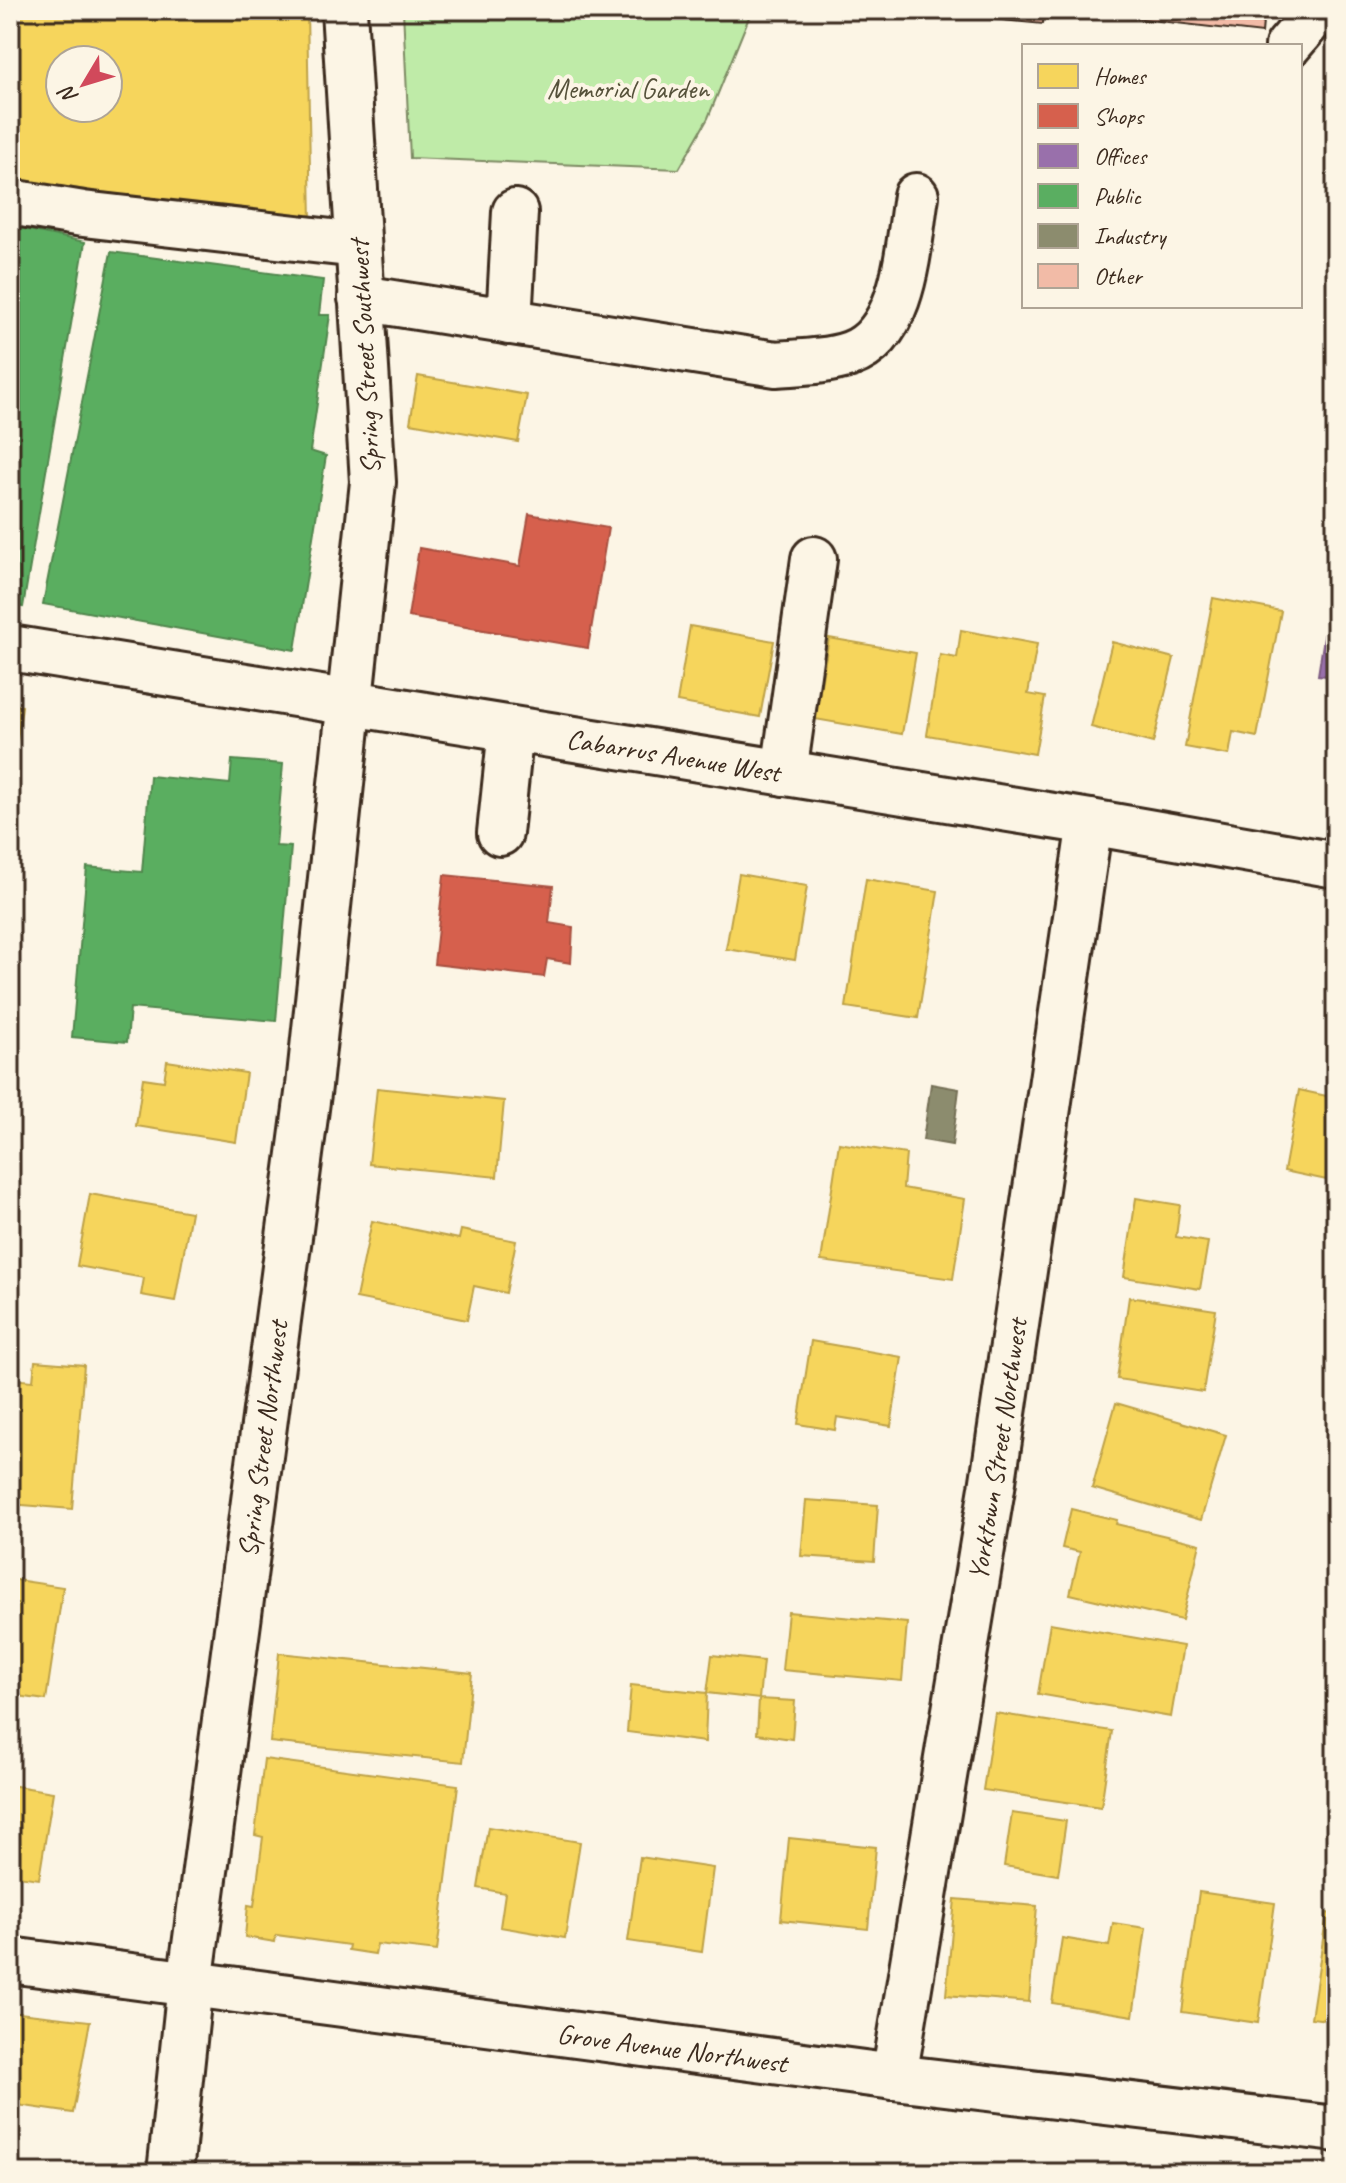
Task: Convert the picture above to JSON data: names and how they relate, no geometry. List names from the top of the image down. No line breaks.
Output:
{"streets":{"street":["Spring Street Southwest","Cabarrus Avenue West","Spring Street Northwest","Yorktown Street Northwest","Grove Avenue Northwest"]},"crossings":[["Spring Street Southwest","Cabarrus Avenue West"],["Spring Street Southwest","Spring Street Northwest"],["Cabarrus Avenue West","Spring Street Northwest"],["Cabarrus Avenue West","Yorktown Street Northwest"],["Spring Street Northwest","Grove Avenue Northwest"],["Yorktown Street Northwest","Grove Avenue Northwest"]],"parks":["Memorial Garden"],"legend":["Homes","Shops","Offices","Public","Industry","Other"],"north":"bottom left"}
